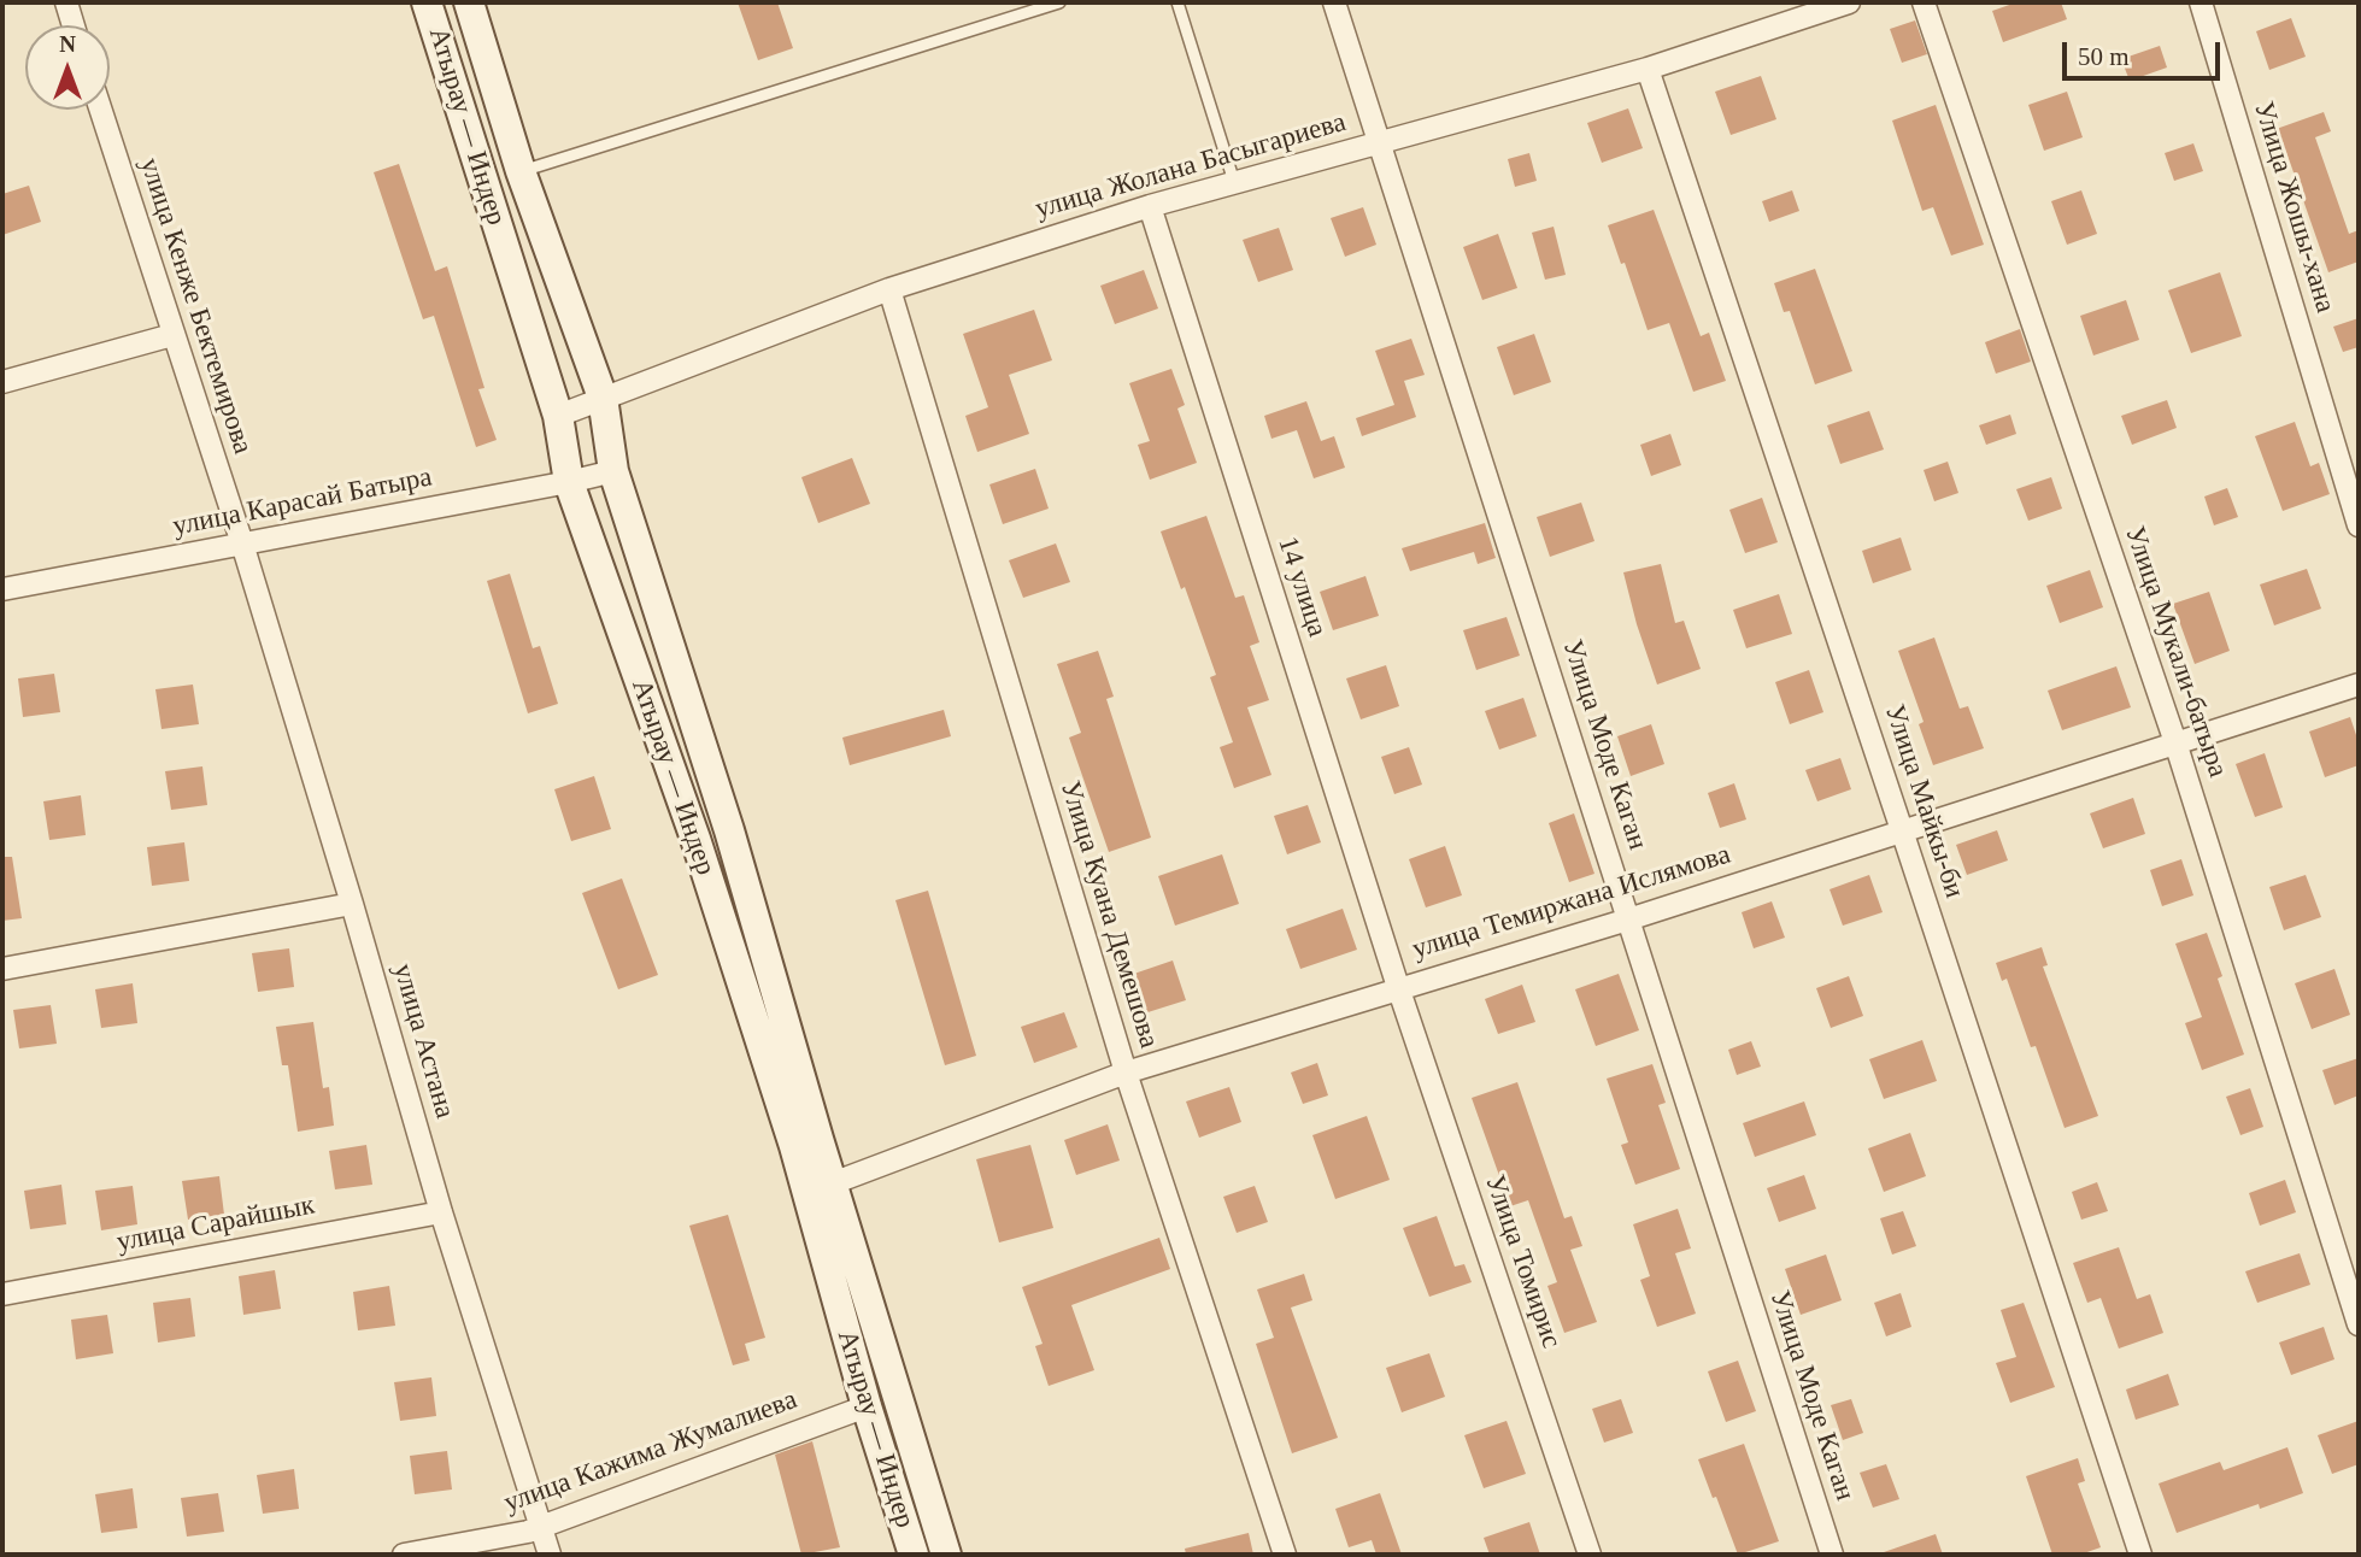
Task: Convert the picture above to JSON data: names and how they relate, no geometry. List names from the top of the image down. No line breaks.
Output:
{"streets":{"main road":["Атырау — Индер"],"street":["улица Жолана Басыгариева","Улица Жошы-хана","улица Кенже Бектемирова","улица Карасай Батыра","14 улица","Улица Мукали-батыра","Улица Моде Каган","Улица Майкы-би","улица Темиржана Ислямова","Улица Куана Демешова","улица Астана","улица Сарайшык","Улица Томирис","улица Кажима Жумалиева"]},"crossings":[["Атырау — Индер","улица Жолана Басыгариева"],["Атырау — Индер","улица Карасай Батыра"],["Атырау — Индер","улица Темиржана Ислямова"],["Атырау — Индер","улица Кажима Жумалиева"],["улица Жолана Басыгариева","14 улица"],["улица Жолана Басыгариева","Улица Моде Каган"],["улица Жолана Басыгариева","Улица Майкы-би"],["улица Жолана Басыгариева","Улица Куана Демешова"],["улица Кенже Бектемирова","улица Карасай Батыра"],["улица Кенже Бектемирова","улица Астана"],["улица Карасай Батыра","улица Астана"],["14 улица","улица Темиржана Ислямова"],["14 улица","Улица Томирис"],["Улица Мукали-батыра","улица Темиржана Ислямова"],["Улица Моде Каган","улица Темиржана Ислямова"],["Улица Майкы-би","улица Темиржана Ислямова"],["улица Темиржана Ислямова","Улица Куана Демешова"],["улица Темиржана Ислямова","Улица Томирис"],["улица Астана","улица Сарайшык"],["улица Астана","улица Кажима Жумалиева"]],"scale_bar":"50 m","north":"top"}
